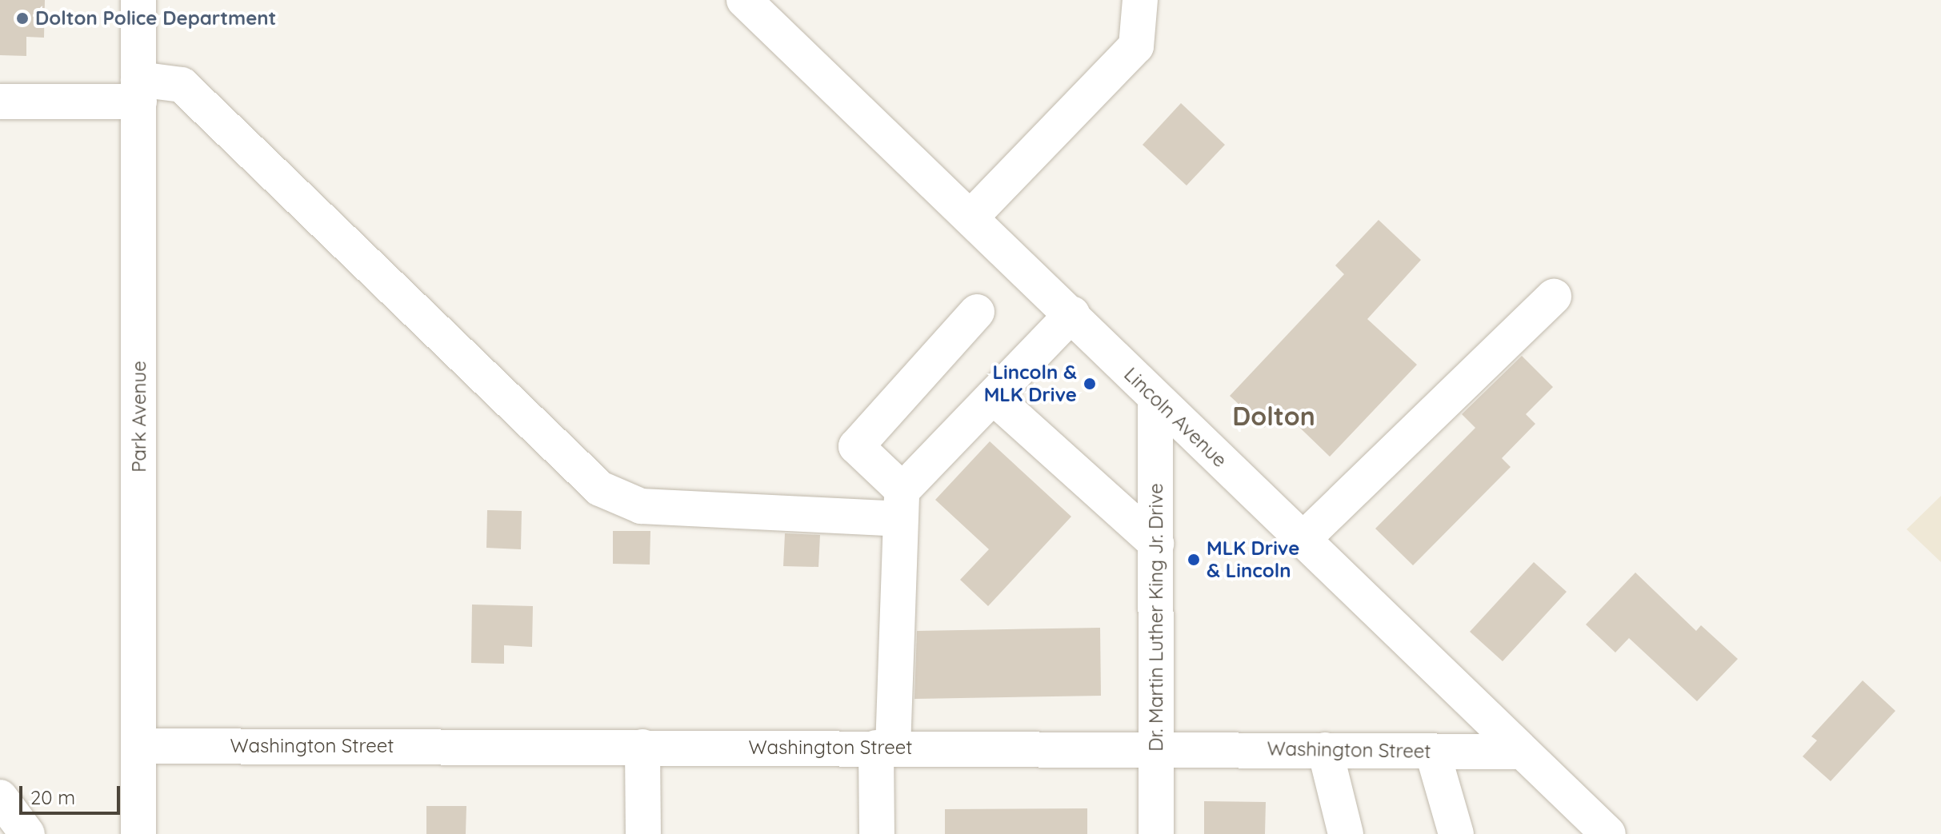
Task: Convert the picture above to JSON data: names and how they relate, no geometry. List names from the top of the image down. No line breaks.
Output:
{"streets":{"street":["Park Avenue","Lincoln Avenue","Dr. Martin Luther King Jr. Drive","Washington Street"]},"crossings":[["Park Avenue","Washington Street"],["Lincoln Avenue","Dr. Martin Luther King Jr. Drive"],["Lincoln Avenue","Washington Street"],["Dr. Martin Luther King Jr. Drive","Washington Street"]],"districts":["Dolton"],"places":["Dolton Police Department","Lincoln & MLK Drive","MLK Drive & Lincoln"],"scale_bar":"20 m"}
